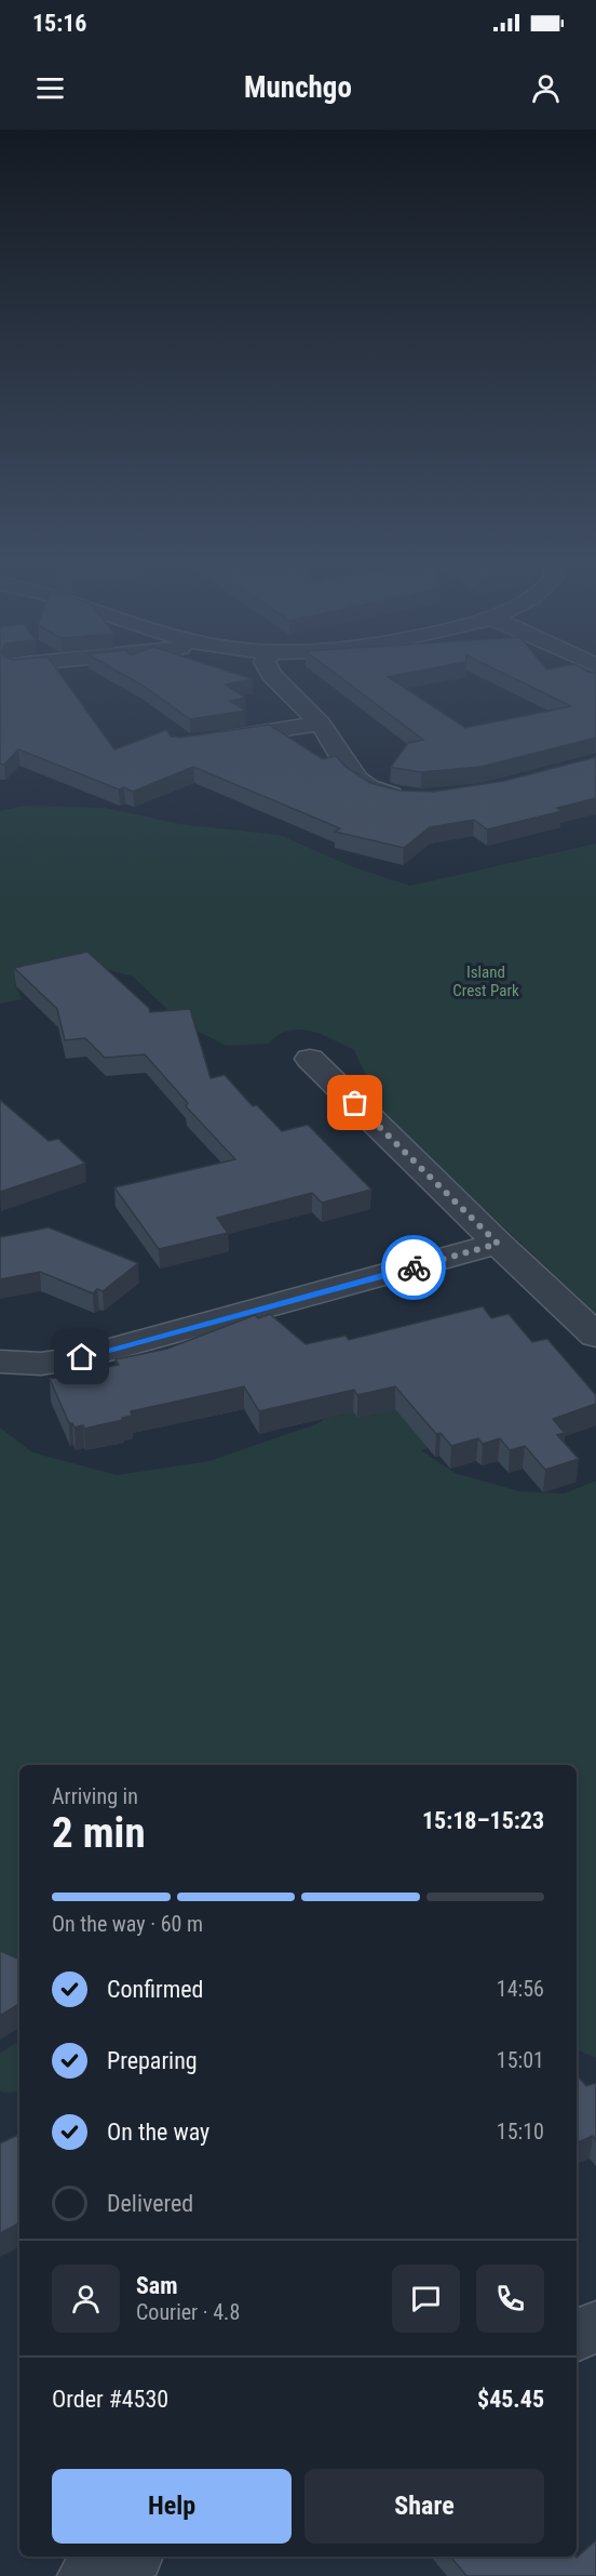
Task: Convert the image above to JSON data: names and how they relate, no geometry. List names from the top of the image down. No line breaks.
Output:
{"parks":["Island Crest Park"],"page":{"status":"15:16","header":"Munchgo","heading":["2 min","Arriving in","15:18–15:23"],"panel":["Sam","Courier · 4.8","Order #4530","$45.45"],"bar":"On the way · 60 m","list":[["Confirmed","14:56"],["Preparing","15:01"],["On the way","15:10"],"Delivered"],"buttons":["Help","Share"]}}
